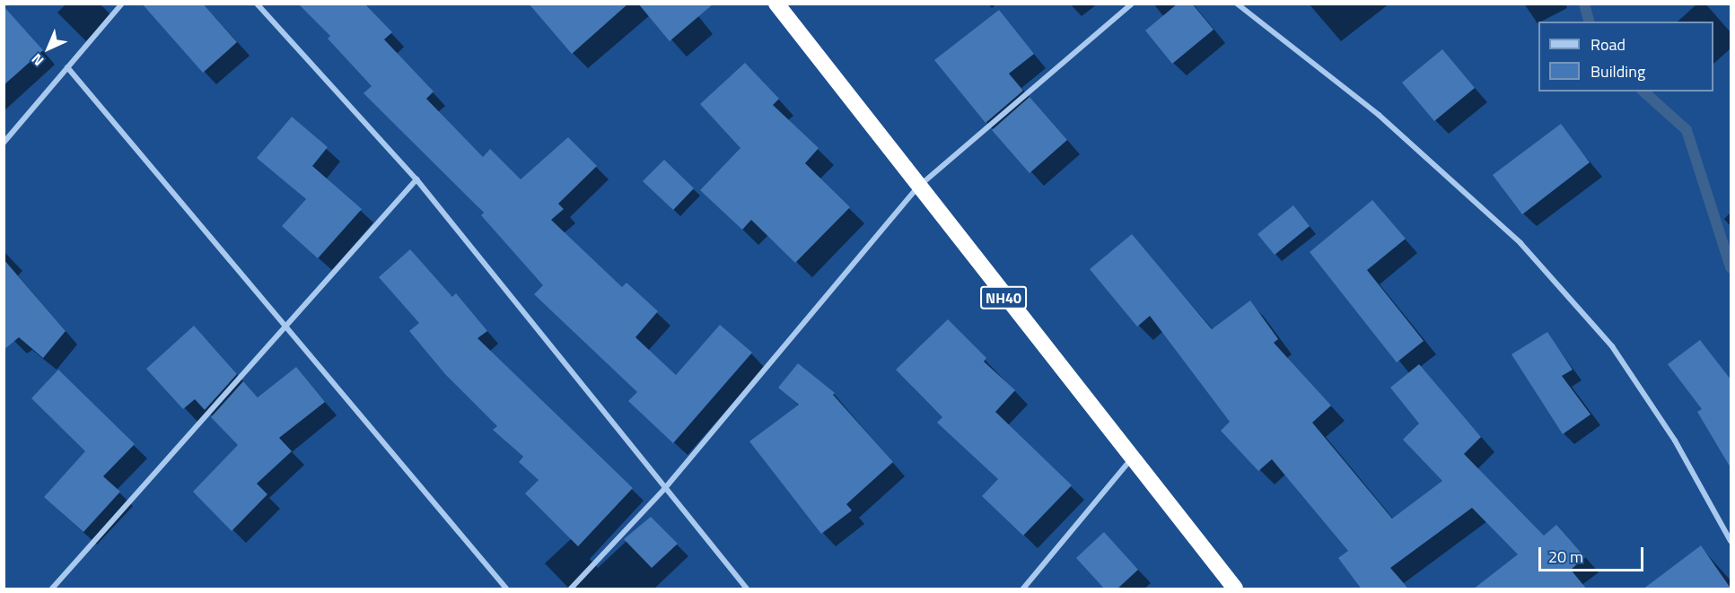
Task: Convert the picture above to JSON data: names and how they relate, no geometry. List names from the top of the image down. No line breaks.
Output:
{"streets":{"highway":["NH40"]},"legend":["Road","Building"],"scale_bar":"20 m","north":"bottom left"}
